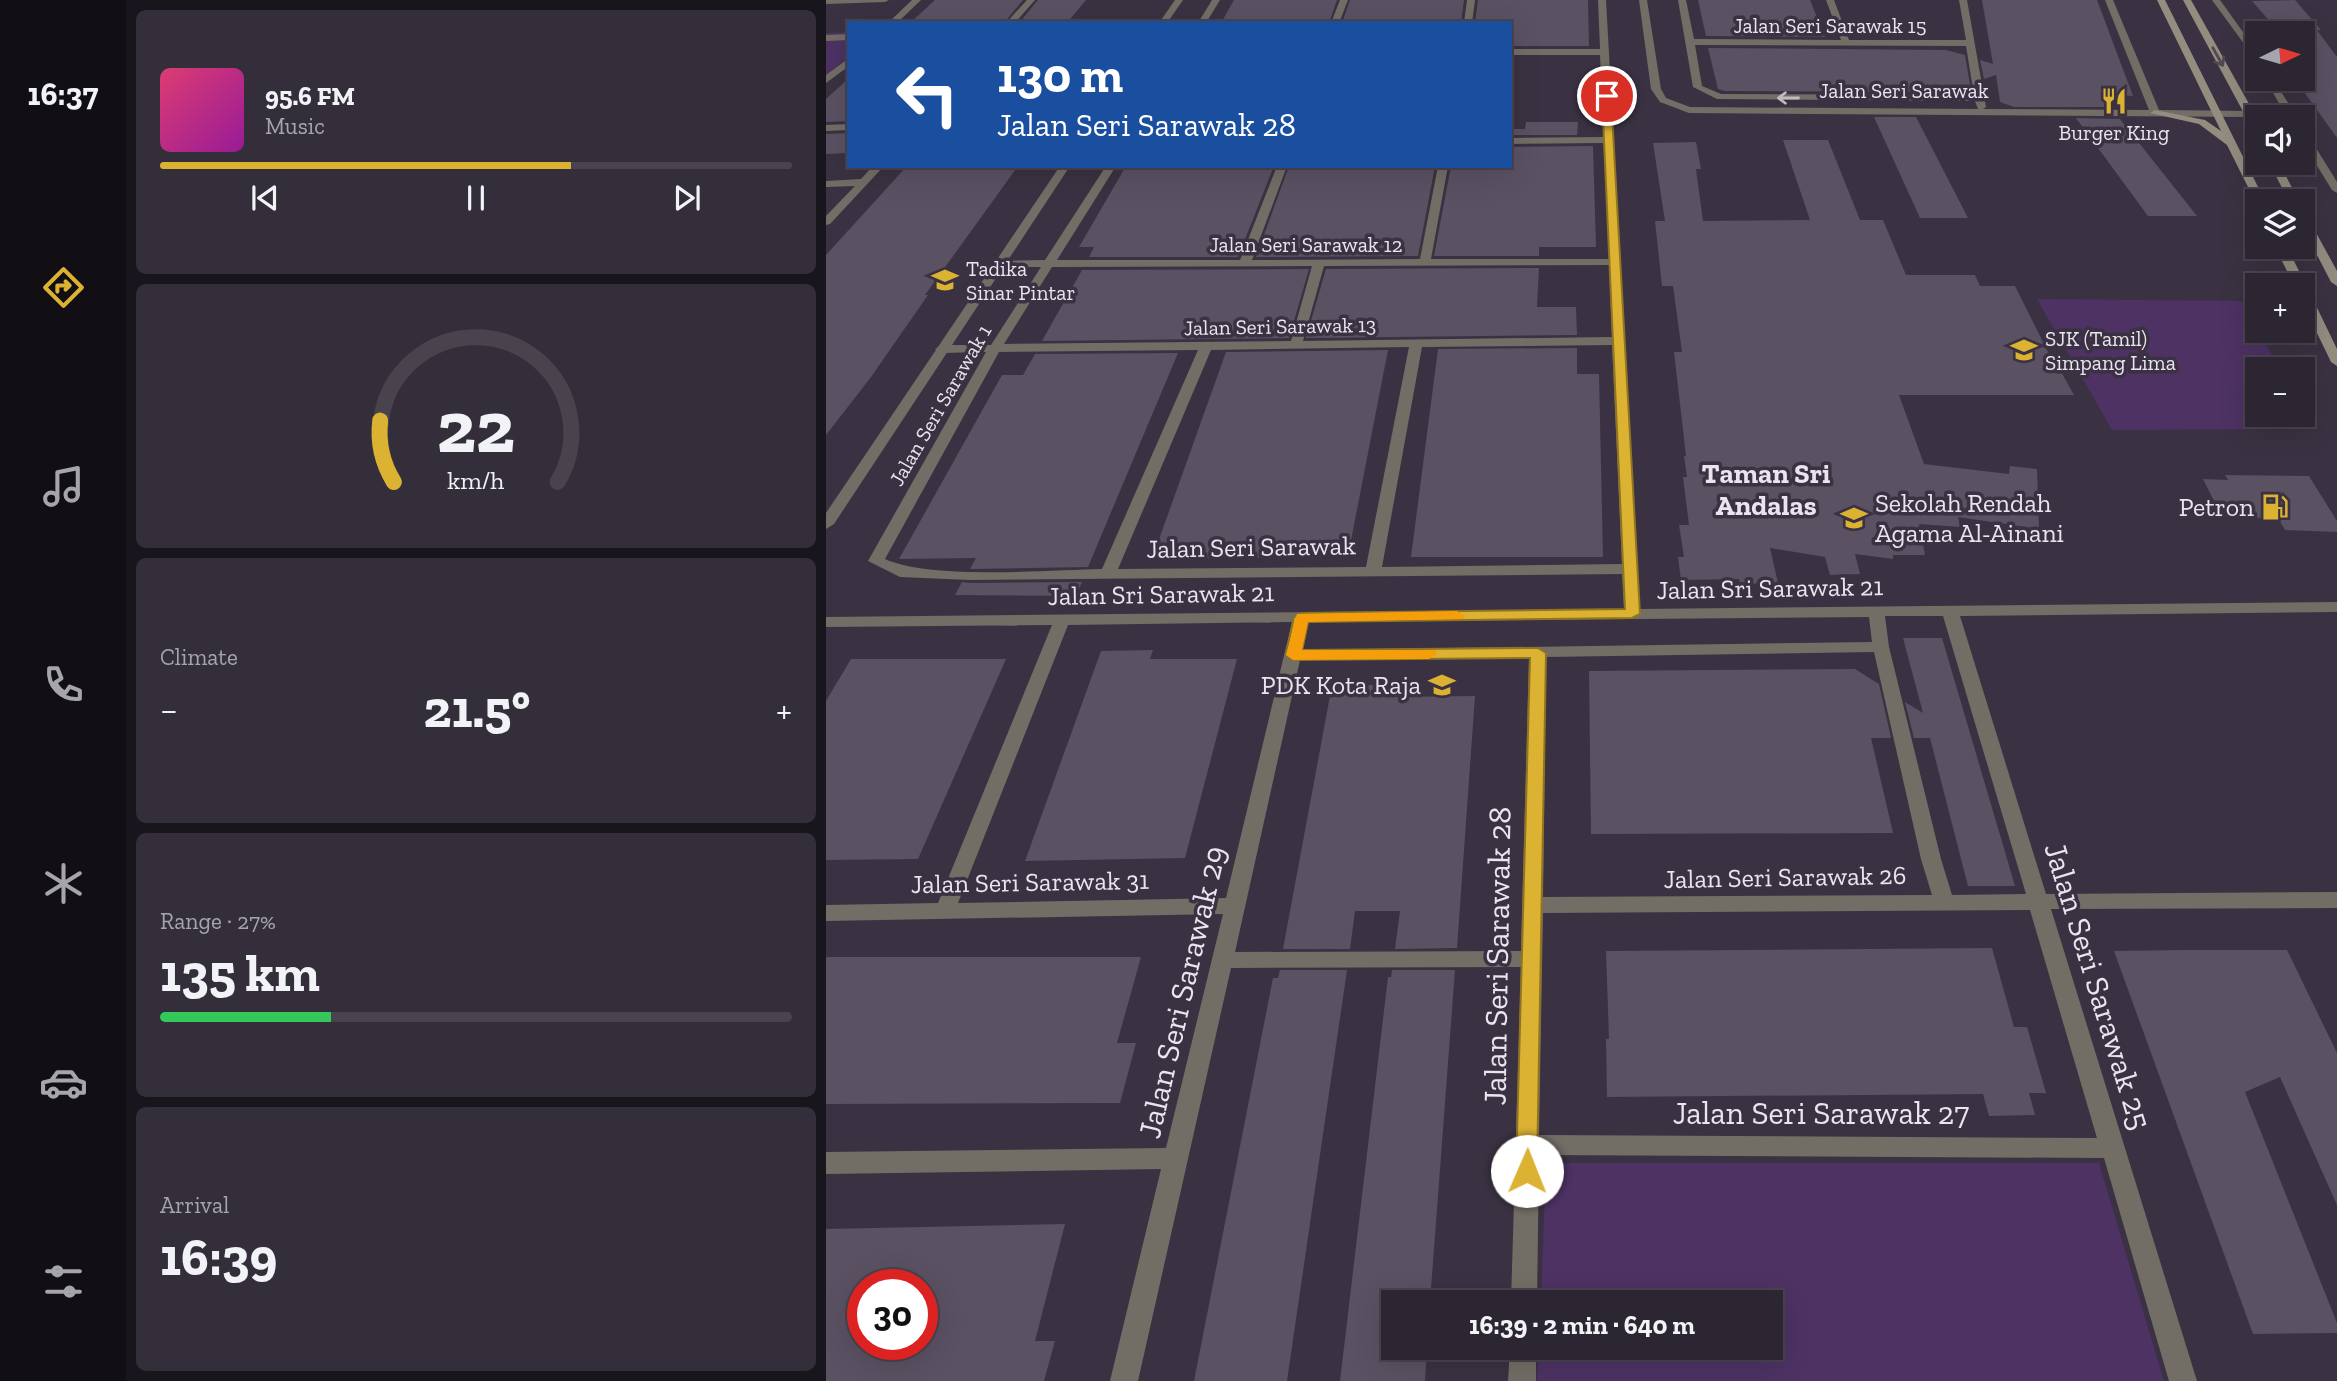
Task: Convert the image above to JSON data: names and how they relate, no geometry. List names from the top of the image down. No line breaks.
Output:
{"streets":{"street":["Jalan Seri Sarawak 15","Jalan Seri Sarawak","Jalan Seri Sarawak 12","Jalan Seri Sarawak 13","Jalan Seri Sarawak 1","Jalan Sri Sarawak 21","Jalan Seri Sarawak 26","Jalan Seri Sarawak 31","Jalan Seri Sarawak 28","Jalan Seri Sarawak 25","Jalan Seri Sarawak 29","Jalan Seri Sarawak 27"]},"crossings":[["Jalan Seri Sarawak","Jalan Seri Sarawak 1"],["Jalan Seri Sarawak 12","Jalan Seri Sarawak 1"],["Jalan Seri Sarawak 13","Jalan Seri Sarawak 1"],["Jalan Sri Sarawak 21","Jalan Seri Sarawak 25"],["Jalan Sri Sarawak 21","Jalan Seri Sarawak 29"],["Jalan Seri Sarawak 26","Jalan Seri Sarawak 28"],["Jalan Seri Sarawak 26","Jalan Seri Sarawak 25"],["Jalan Seri Sarawak 31","Jalan Seri Sarawak 29"],["Jalan Seri Sarawak 28","Jalan Seri Sarawak 27"],["Jalan Seri Sarawak 25","Jalan Seri Sarawak 27"]],"districts":["Taman Sri Andalas"],"places":{"restaurant":["Burger King"],"school or university":["Tadika Sinar Pintar","SJK (Tamil) Simpang Lima","Sekolah Rendah Agama Al-Ainani","PDK Kota Raja"],"fuel station":["Petron"]},"north":"right","page":{"tabs":"16:37","map_buttons":["+","−"],"turn":["130 m","Jalan Seri Sarawak 28"],"song":["95.6 FM","Music"],"tile":["Climate",["Range · 27%","135 km"],["Arrival","16:39"]],"heat":["−","21.5°","+"],"limit":"30","trip":"16:39 · 2 min · 640 m","gauge":["22","km/h"]}}
